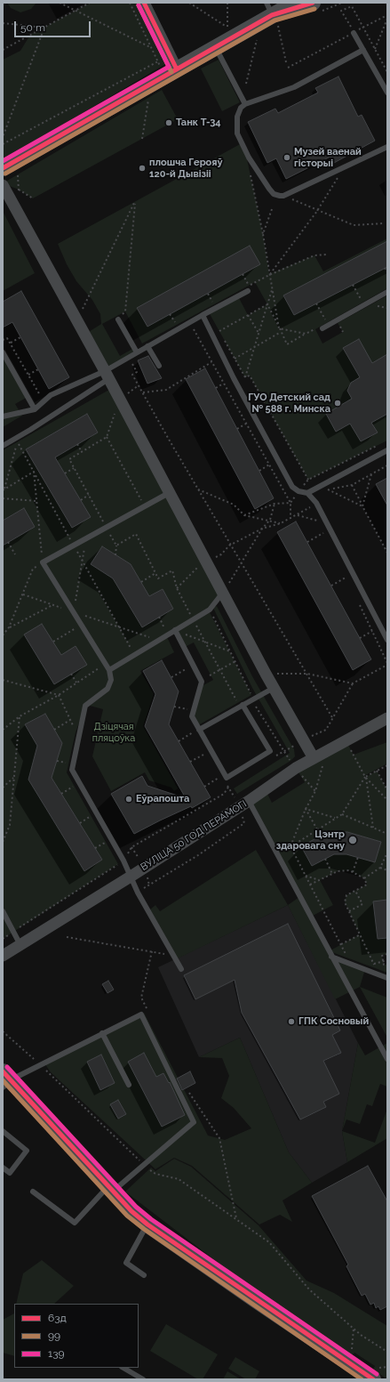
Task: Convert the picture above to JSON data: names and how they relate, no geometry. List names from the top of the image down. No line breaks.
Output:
{"streets":{"street":["ВУЛІЦА 50 ГОД ПЕРАМОГІ"]},"parks":["Дзіцячая пляцоўка"],"places":["Танк Т-34","Музей ваенай гісторыі","плошча Герояў 120-й Дывізіі","ГУО Детский сад № 588 г. Минска","Еўрапошта","Цэнтр здаровага сну","ГПК Сосновый"],"lines":["transit line 63д","transit line 99","transit line 139"],"legend":["63д","99","139"],"scale_bar":"50 m"}
